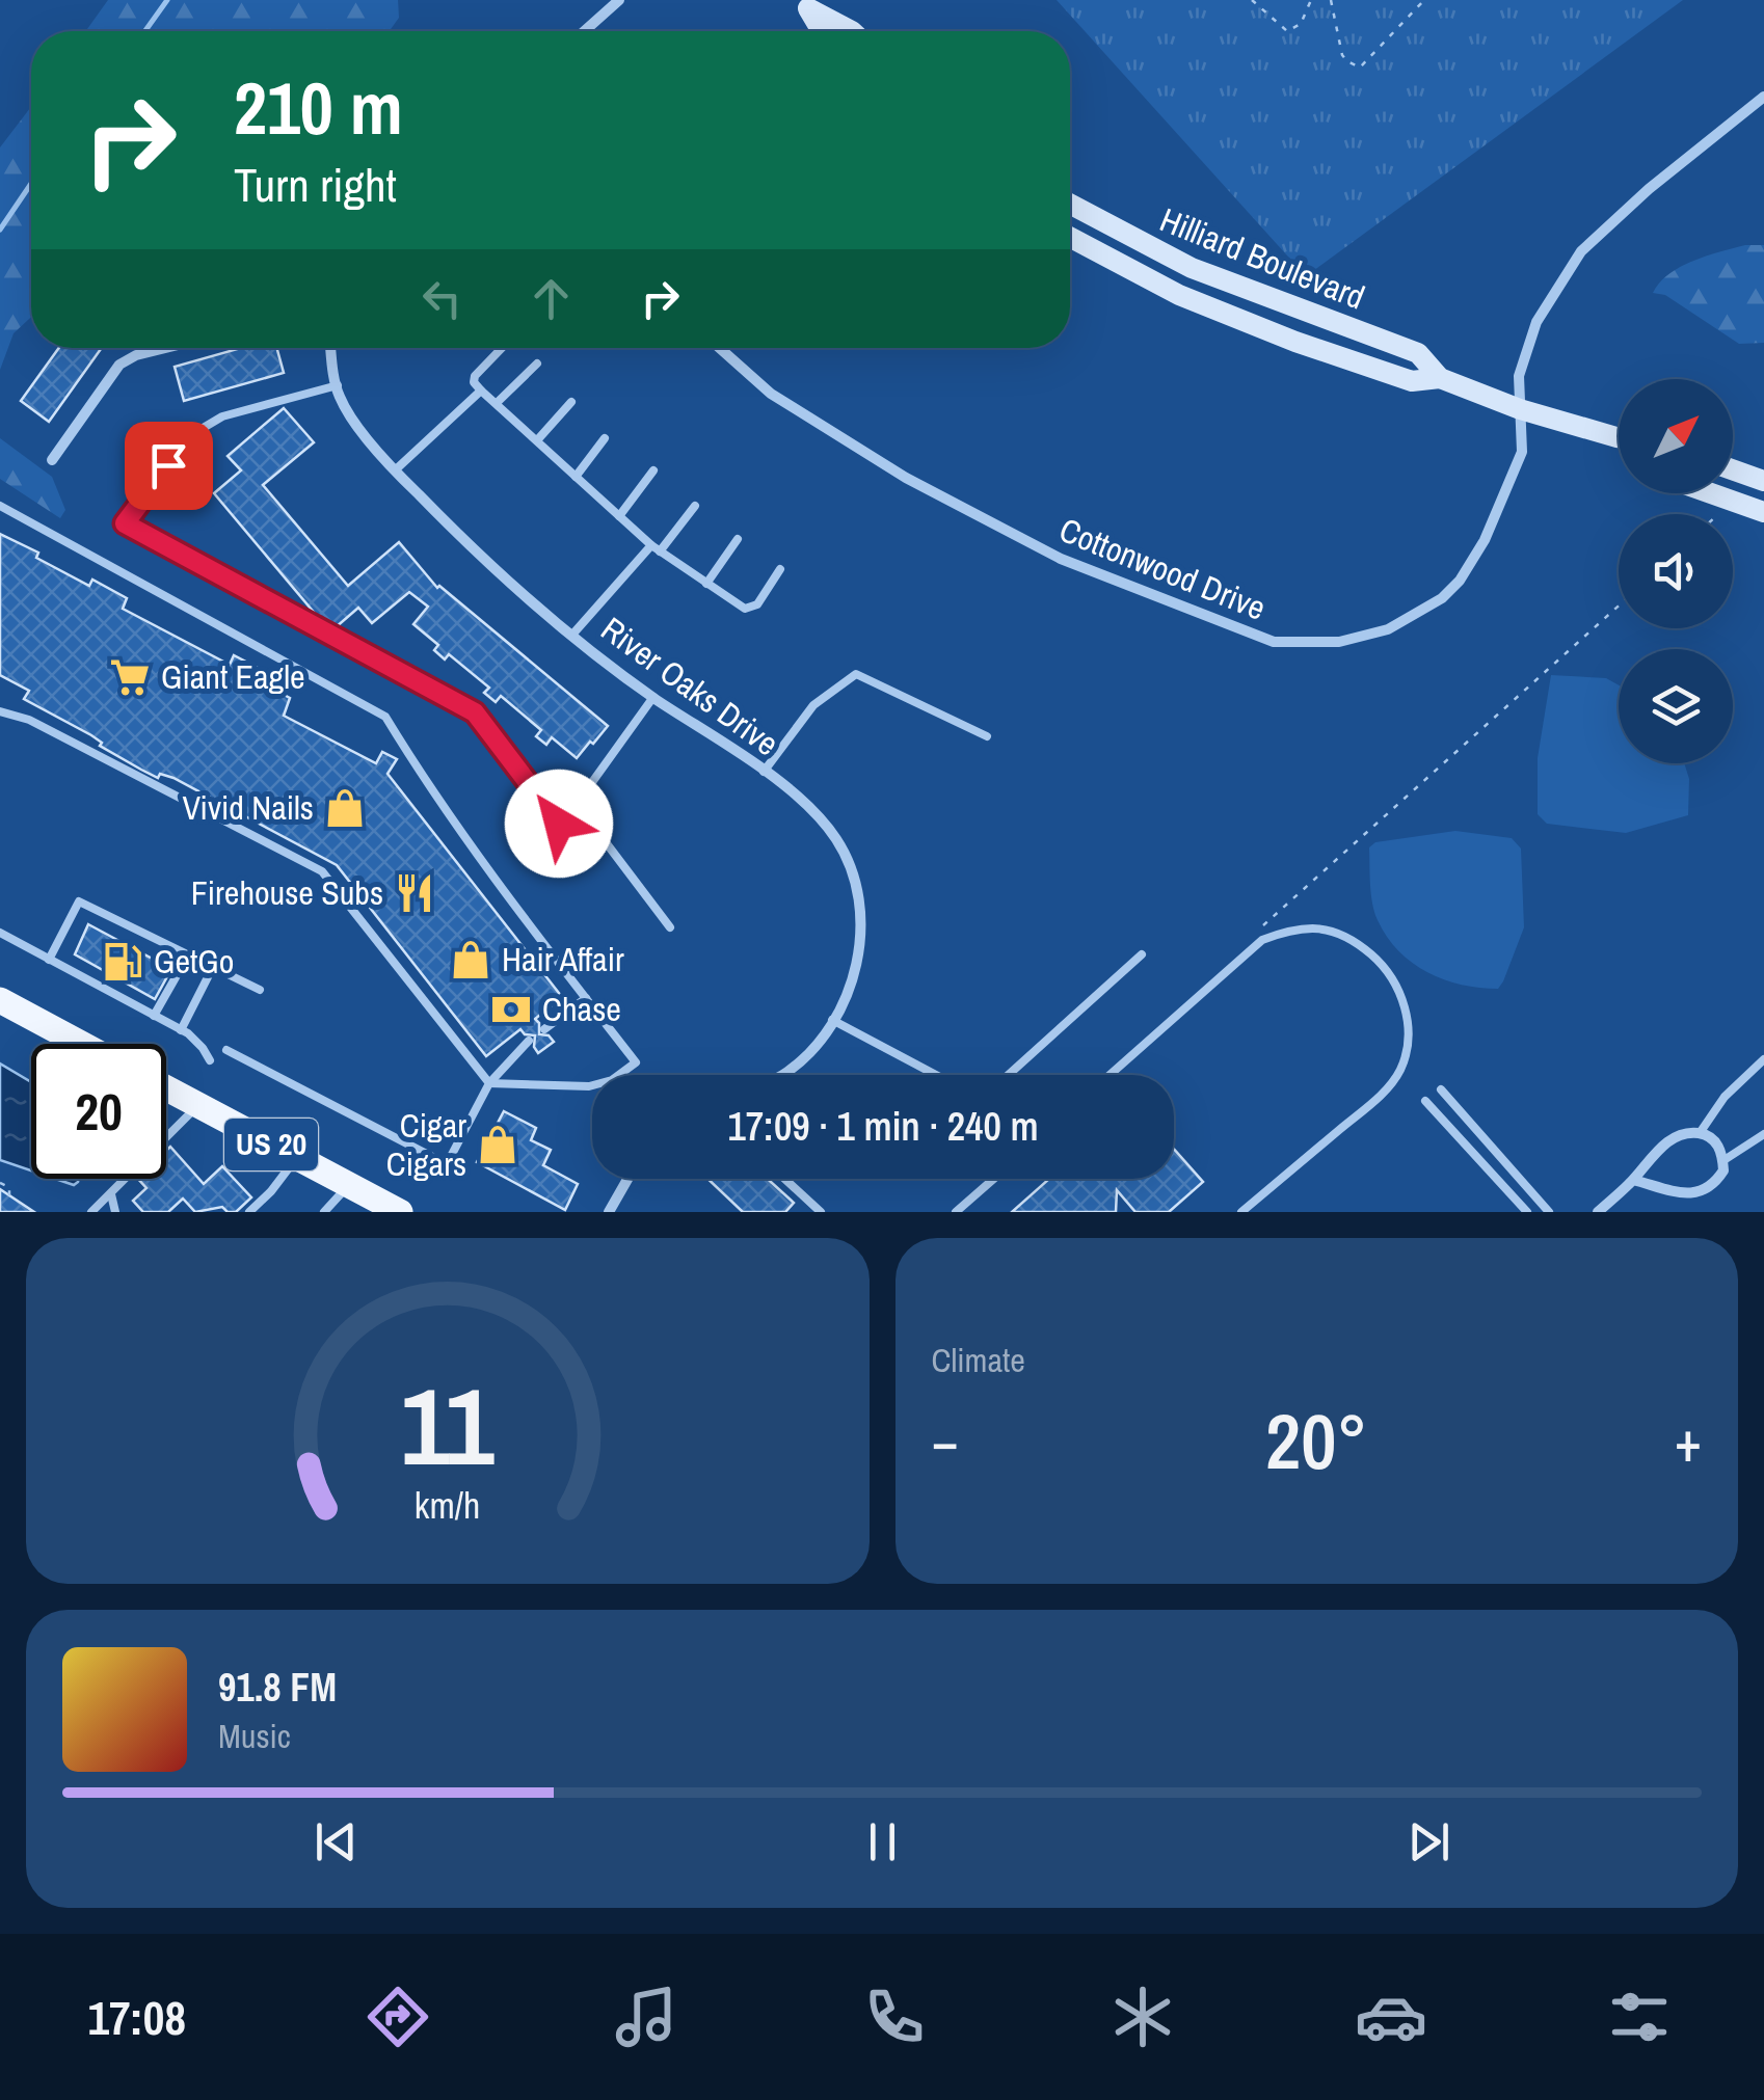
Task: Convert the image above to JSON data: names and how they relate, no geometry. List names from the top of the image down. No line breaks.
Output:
{"streets":{"main road":["Hilliard Boulevard","US 20"],"street":["Cottonwood Drive","River Oaks Drive"]},"crossings":[["Hilliard Boulevard","Cottonwood Drive"]],"places":{"supermarket":["Giant Eagle"],"shop":["Vivid Nails","Hair Affair","Cigar Cigars"],"restaurant":["Firehouse Subs"],"fuel station":["GetGo"],"bank":["Chase"]},"north":"top right","page":{"turn":["210 m","Turn right"],"limit":"20","trip":"17:09 · 1 min · 240 m","tile":"Climate","heat":["−","20°","+"],"song":["91.8 FM","Music"],"tabs":"17:08","gauge":["11","km/h"]}}
